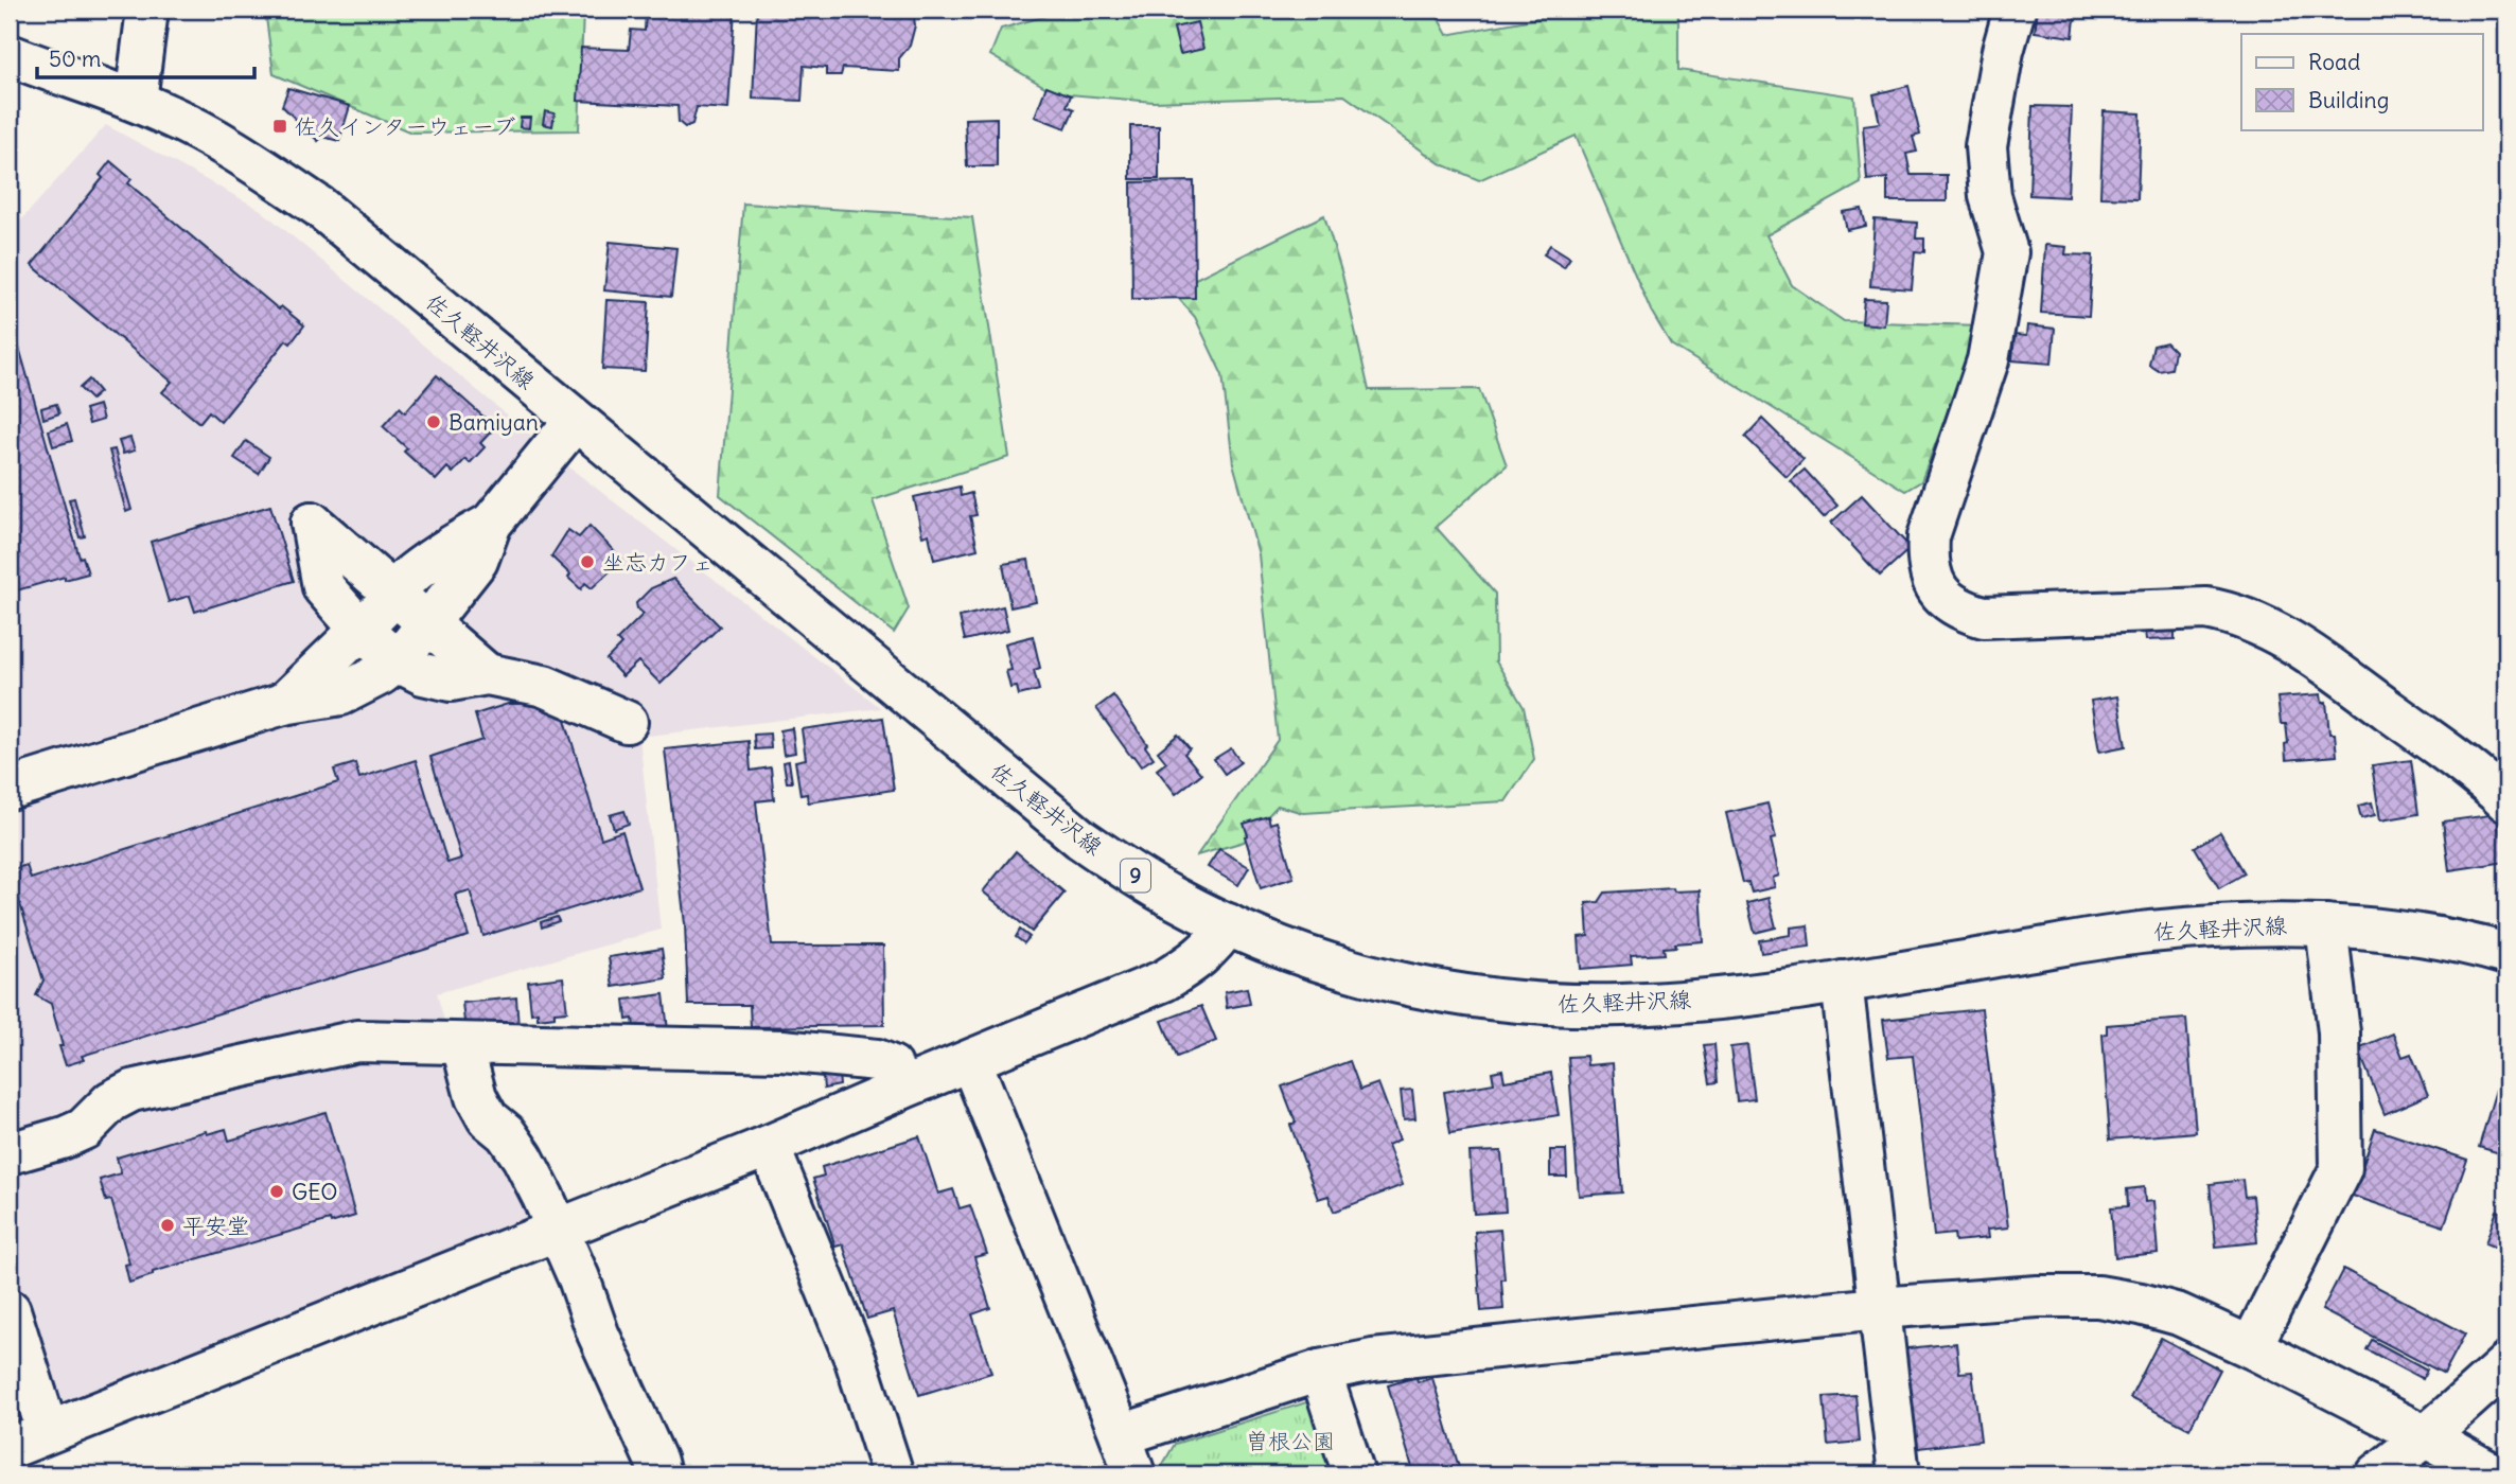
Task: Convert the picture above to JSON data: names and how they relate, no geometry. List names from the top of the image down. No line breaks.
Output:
{"streets":{"street":["佐久軽井沢線","9"]},"parks":["曽根公園"],"places":{"transit":["佐久インターウェーブ"],"other":["Bamiyan","坐忘カフェ","GEO","平安堂"]},"legend":["Road","Building"],"scale_bar":"50 m"}
